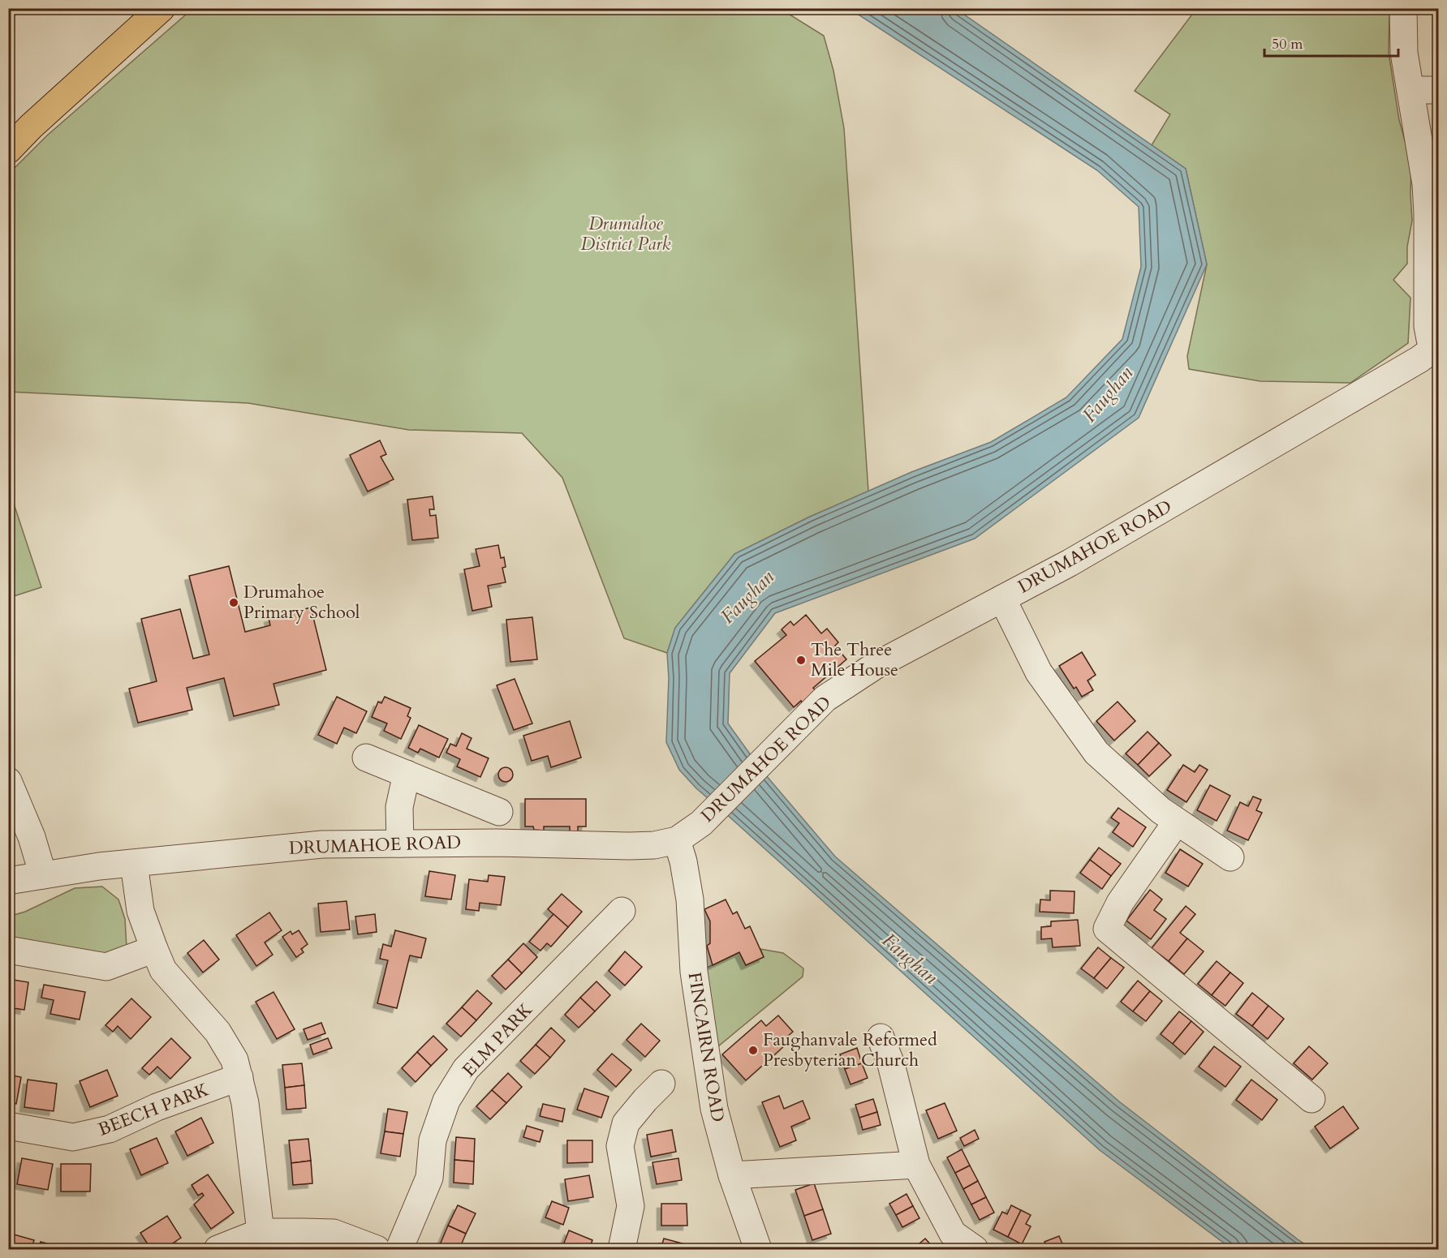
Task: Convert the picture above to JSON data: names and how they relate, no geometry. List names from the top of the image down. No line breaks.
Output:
{"streets":{"street":["DRUMAHOE ROAD","ELM PARK","FINCAIRN ROAD","BEECH PARK"]},"crossings":[["DRUMAHOE ROAD","FINCAIRN ROAD"]],"water":["Faughan"],"parks":["Drumahoe District Park"],"places":["Drumahoe Primary School","The Three Mile House","Faughanvale Reformed Presbyterian Church"],"scale_bar":"50 m"}
